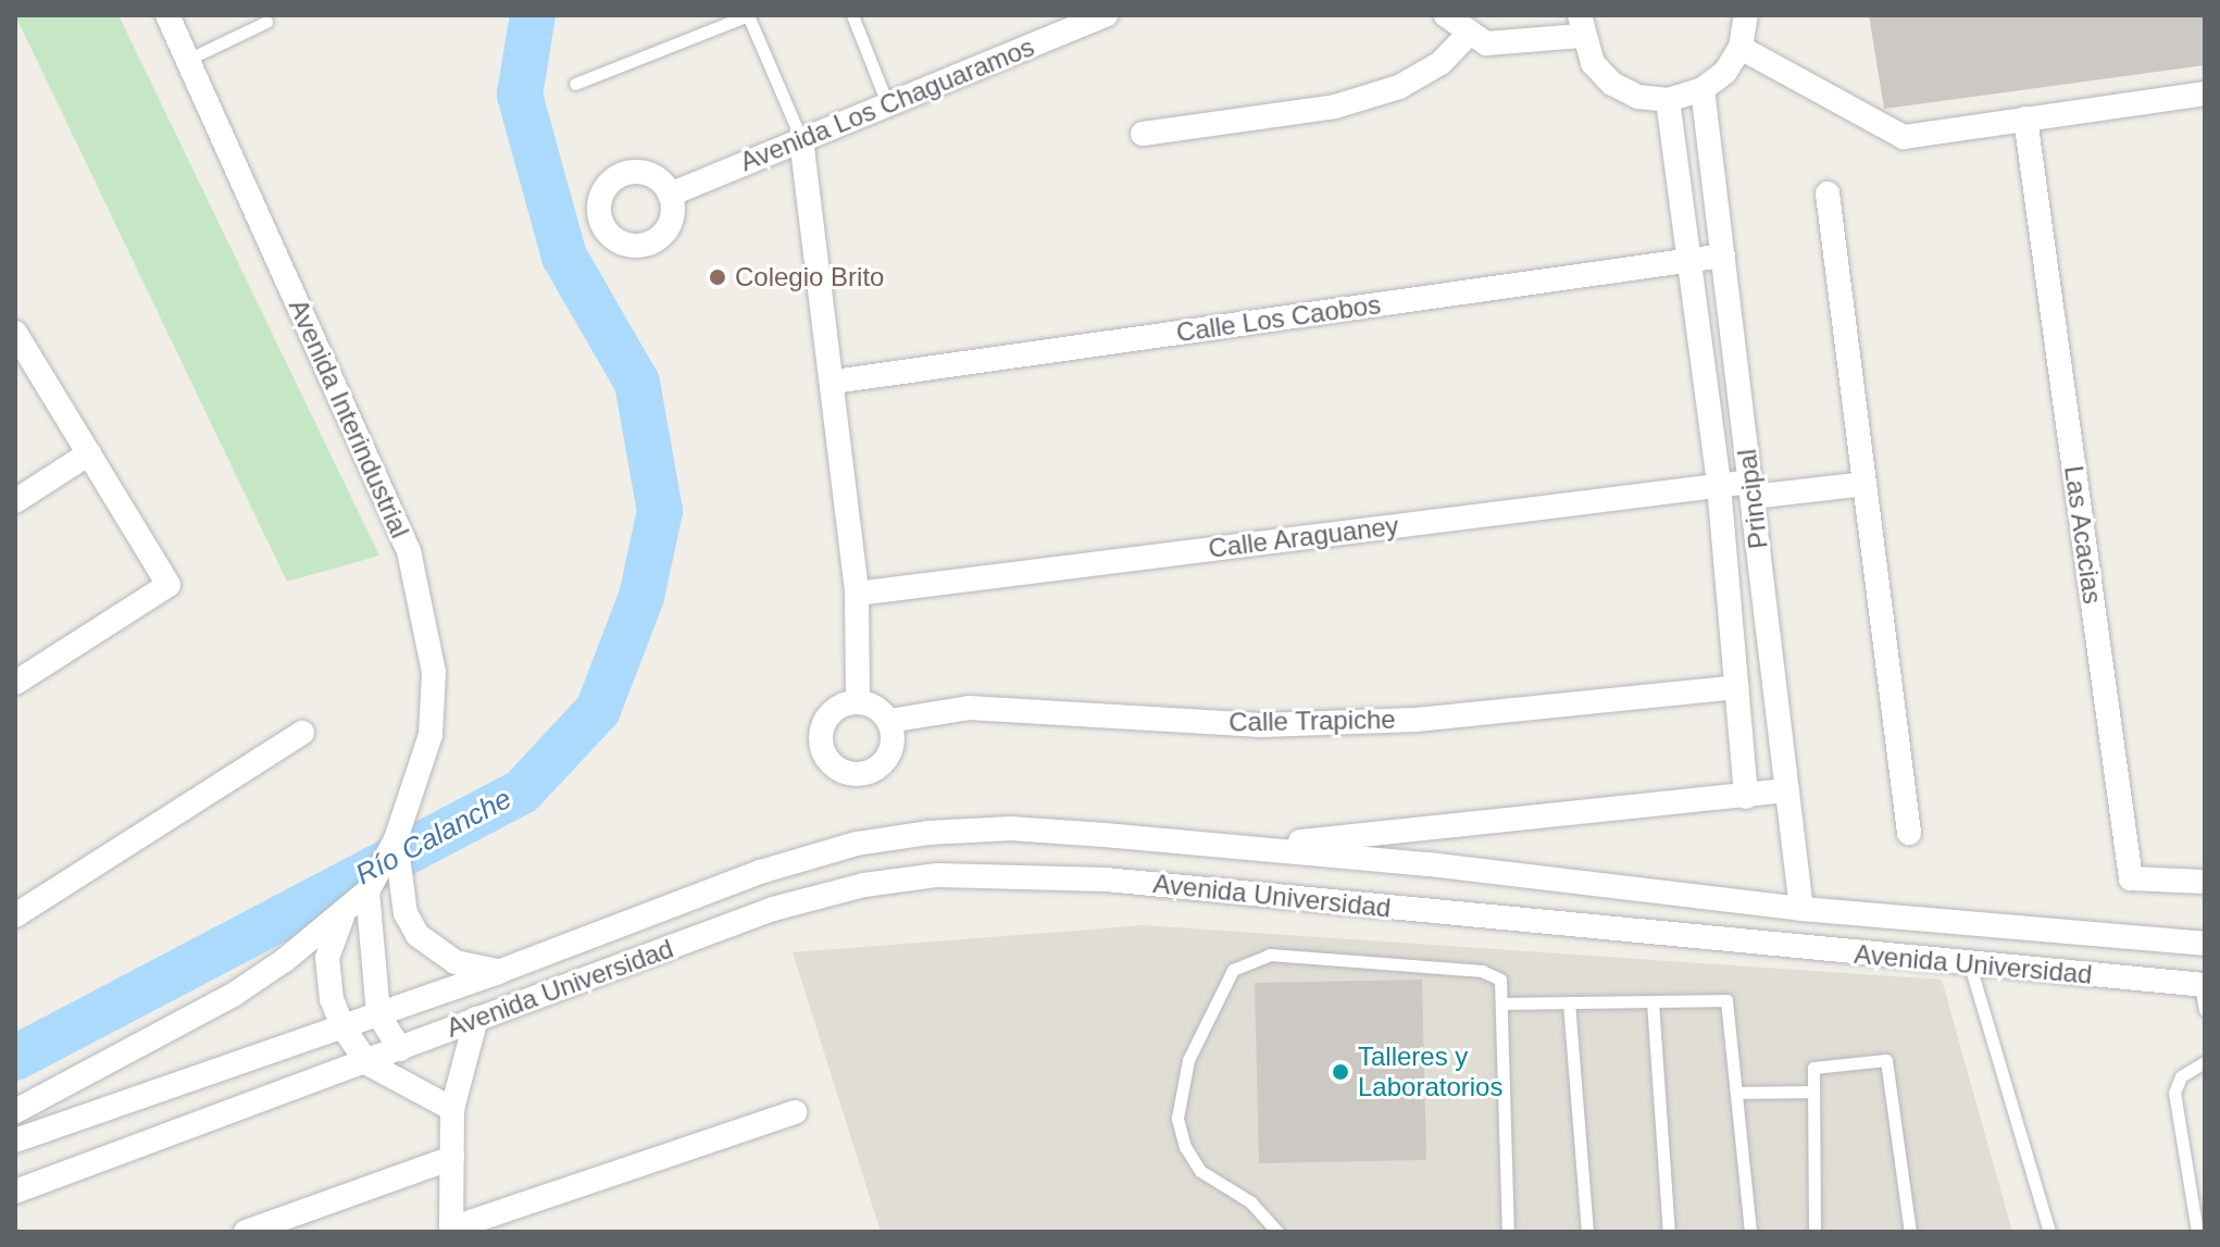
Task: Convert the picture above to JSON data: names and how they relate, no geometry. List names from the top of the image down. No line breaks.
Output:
{"streets":{"street":["Avenida Los Chaguaramos","Calle Los Caobos","Avenida Interindustrial","Principal","Las Acacias","Calle Araguaney","Calle Trapiche","Avenida Universidad"]},"crossings":[["Calle Los Caobos","Principal"],["Avenida Interindustrial","Avenida Universidad"],["Principal","Calle Araguaney"],["Principal","Calle Trapiche"],["Principal","Avenida Universidad"]],"water":["Río Calanche"],"places":["Colegio Brito","Talleres y Laboratorios"]}
